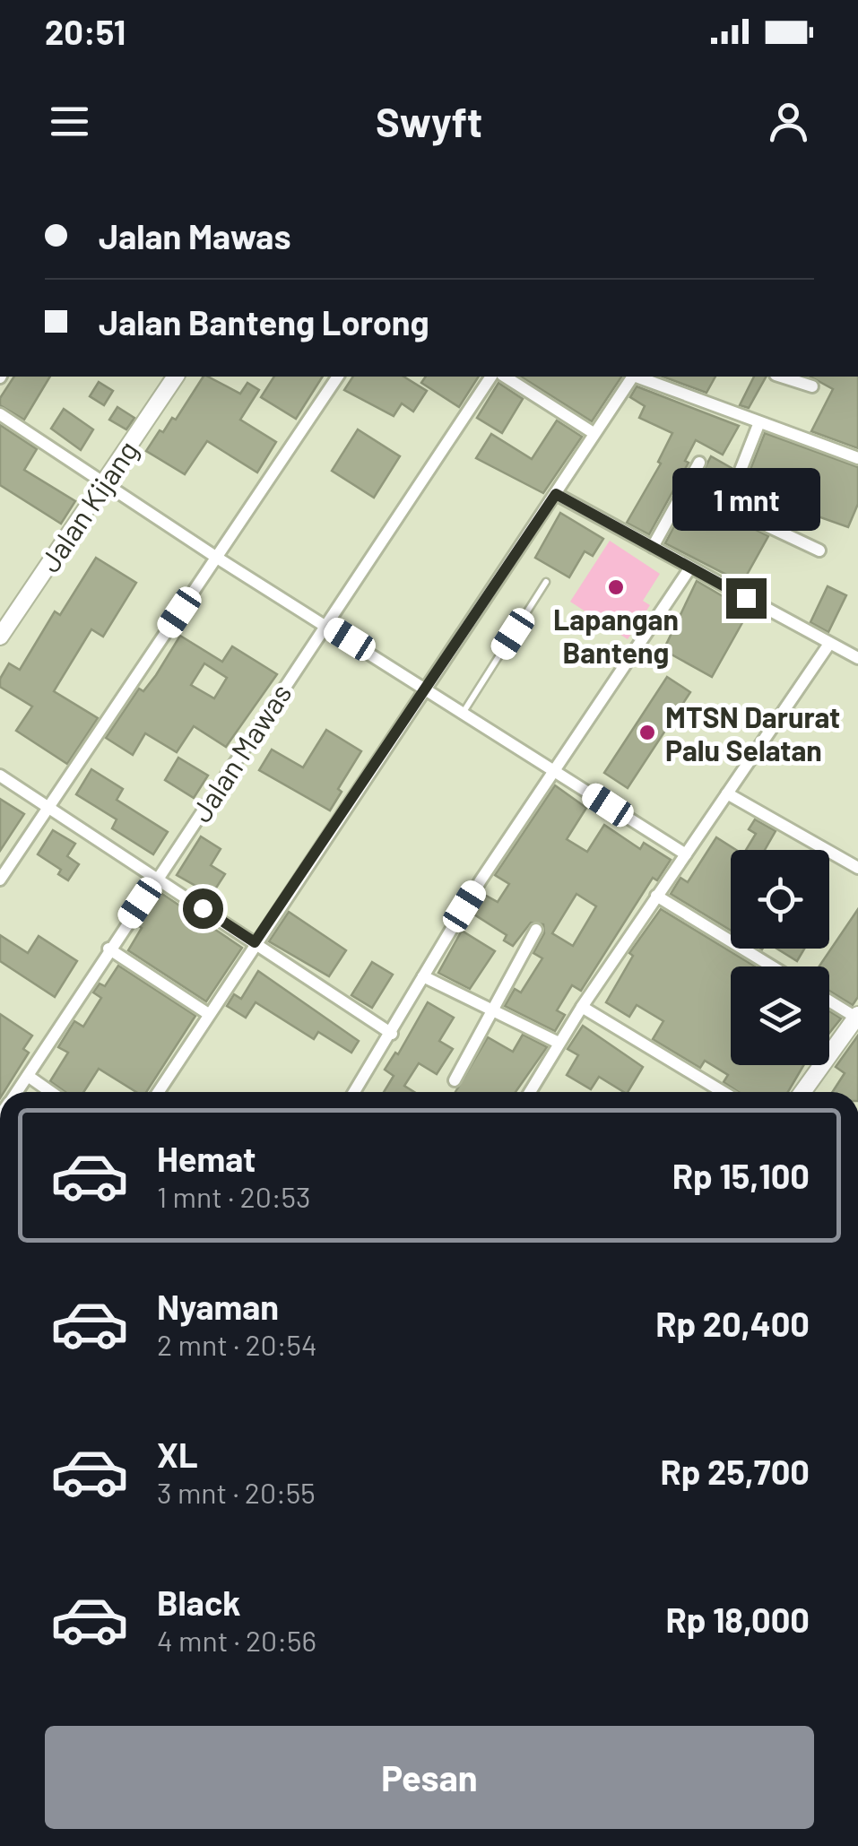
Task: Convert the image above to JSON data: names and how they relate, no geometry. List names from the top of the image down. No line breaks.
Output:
{"streets":{"street":["Jalan Kijang","Jalan Mawas"]},"places":["Lapangan Banteng","MTSN Darurat Palu Selatan"],"page":{"status":"20:51","header":"Swyft","banner":["Jalan Mawas","Jalan Banteng Lorong"],"bubble":"1 mnt","list":[{"name":"Hemat","note":"1 mnt · 20:53","value":"Rp 15,100"},{"name":"Nyaman","note":"2 mnt · 20:54","value":"Rp 20,400"},{"name":"XL","note":"3 mnt · 20:55","value":"Rp 25,700"},{"name":"Black","note":"4 mnt · 20:56","value":"Rp 18,000"}],"buttons":"Pesan"}}
